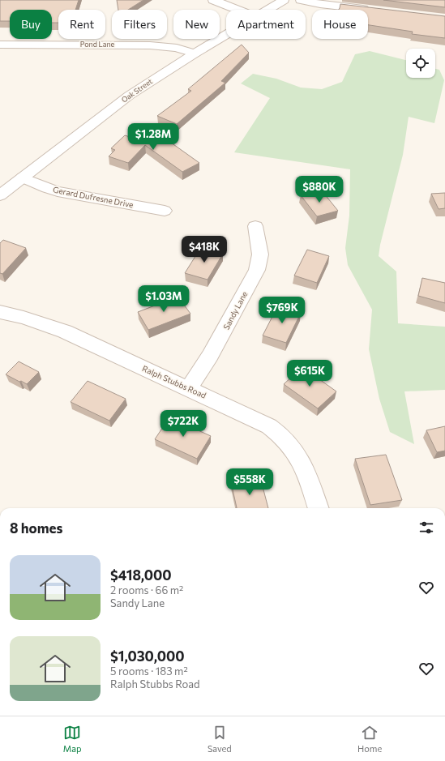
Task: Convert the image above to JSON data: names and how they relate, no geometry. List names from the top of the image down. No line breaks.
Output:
{"streets":{"street":["Pond Lane","Oak Street","Gerard Dufresne Drive","Sandy Lane","Ralph Stubbs Road"]},"crossings":[["Pond Lane","Oak Street"],["Oak Street","Gerard Dufresne Drive"],["Sandy Lane","Ralph Stubbs Road"]],"page":{"chip":["Buy","Rent","Filters","New","Apartment","House"],"price":["$1.28M","$880K","$418K","$1.03M","$769K","$615K","$722K","$558K"],"heading":"8 homes","list":[{"name":"$418,000","note":"2 rooms · 66 m² · Sandy Lane"},{"name":"$1,030,000","note":"5 rooms · 183 m² · Ralph Stubbs Road"}],"tabs":["Map","Saved","Home"]}}
